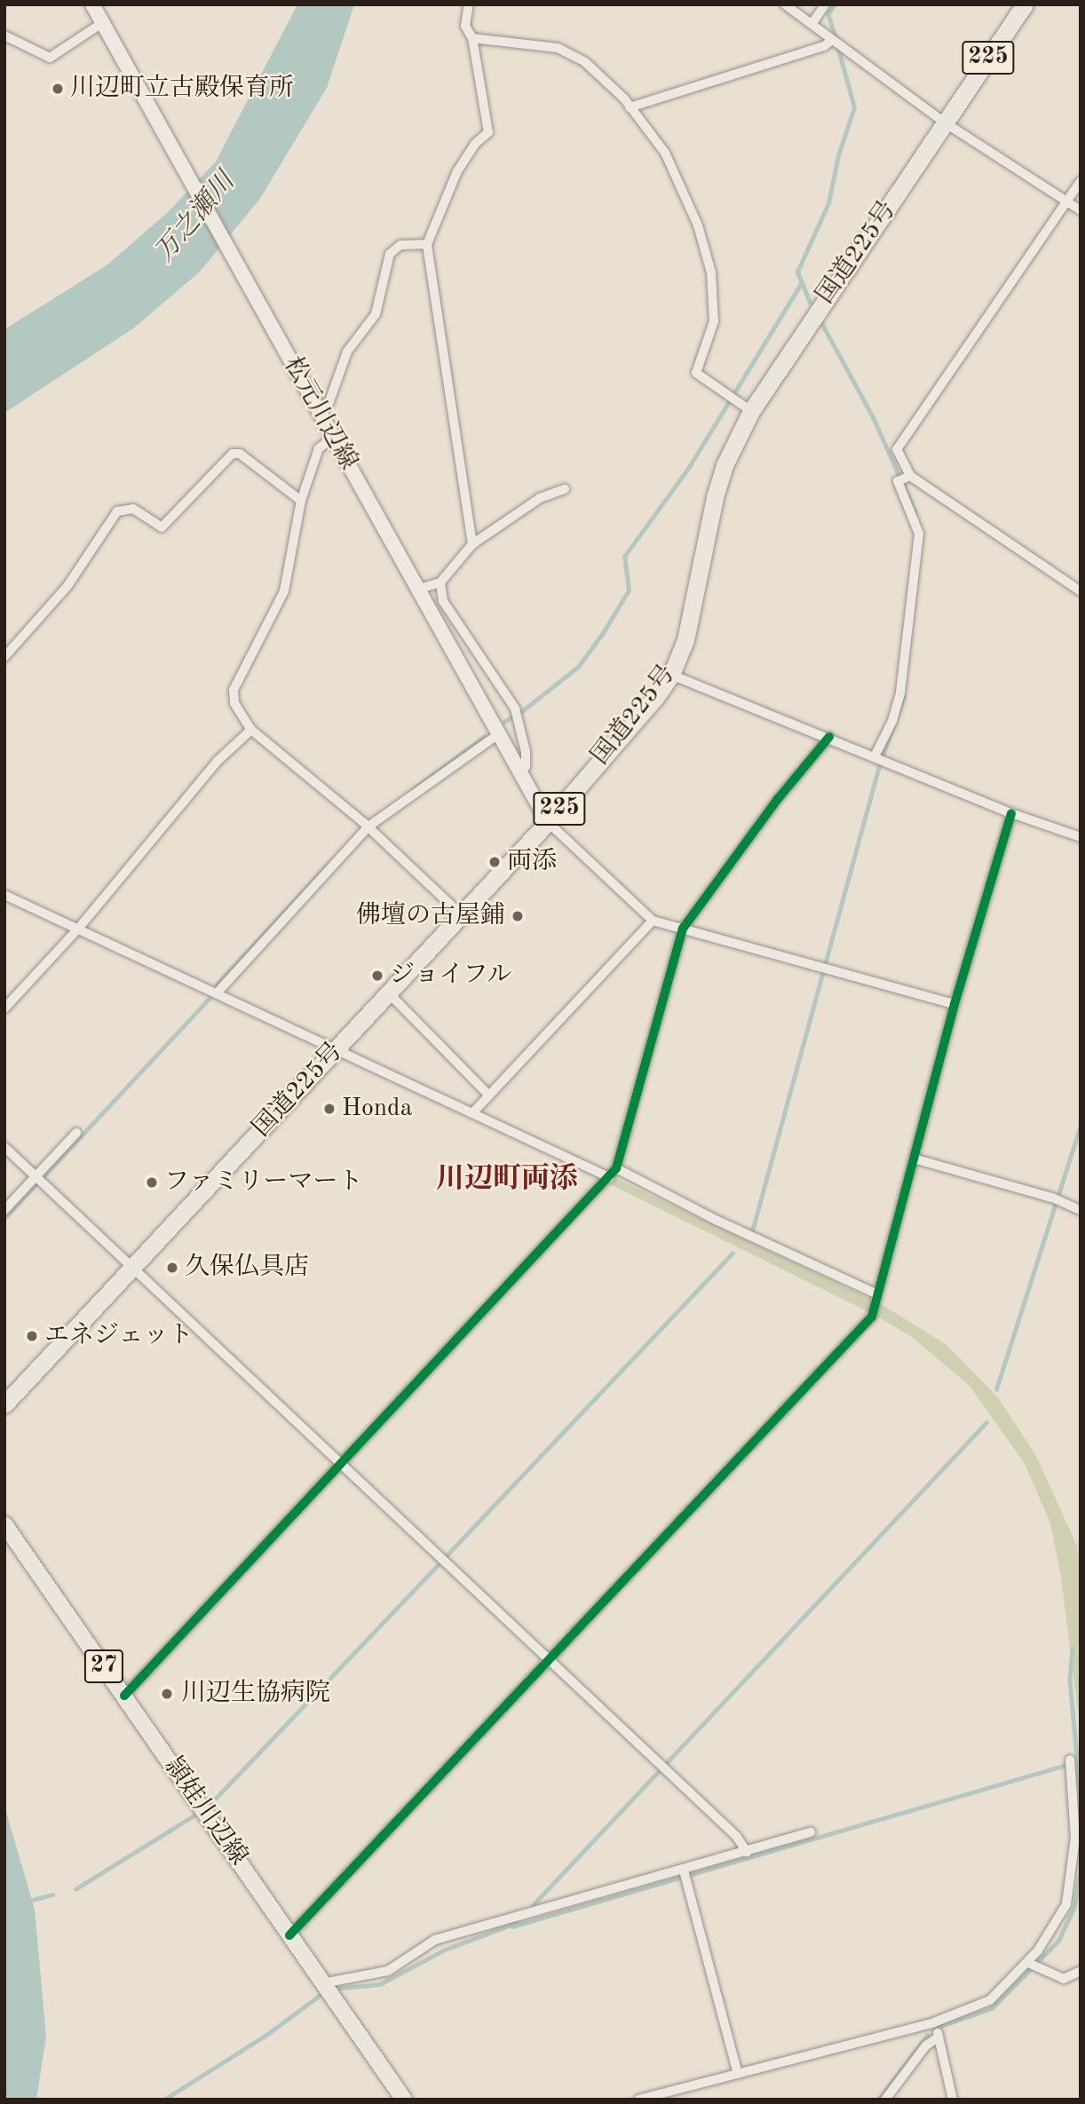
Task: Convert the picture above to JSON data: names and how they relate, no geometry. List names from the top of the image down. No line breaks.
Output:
{"streets":{"highway":["225","国道225号"],"main road":["松元川辺線","27","頴娃川辺線"]},"crossings":[["国道225号","松元川辺線"]],"districts":["川辺町両添"],"water":["万之瀬川"],"places":["川辺町立古殿保育所","両添","佛壇の古屋鋪","ジョイフル","Honda","ファミリーマート","久保仏具店","エネジェット","川辺生協病院"]}
